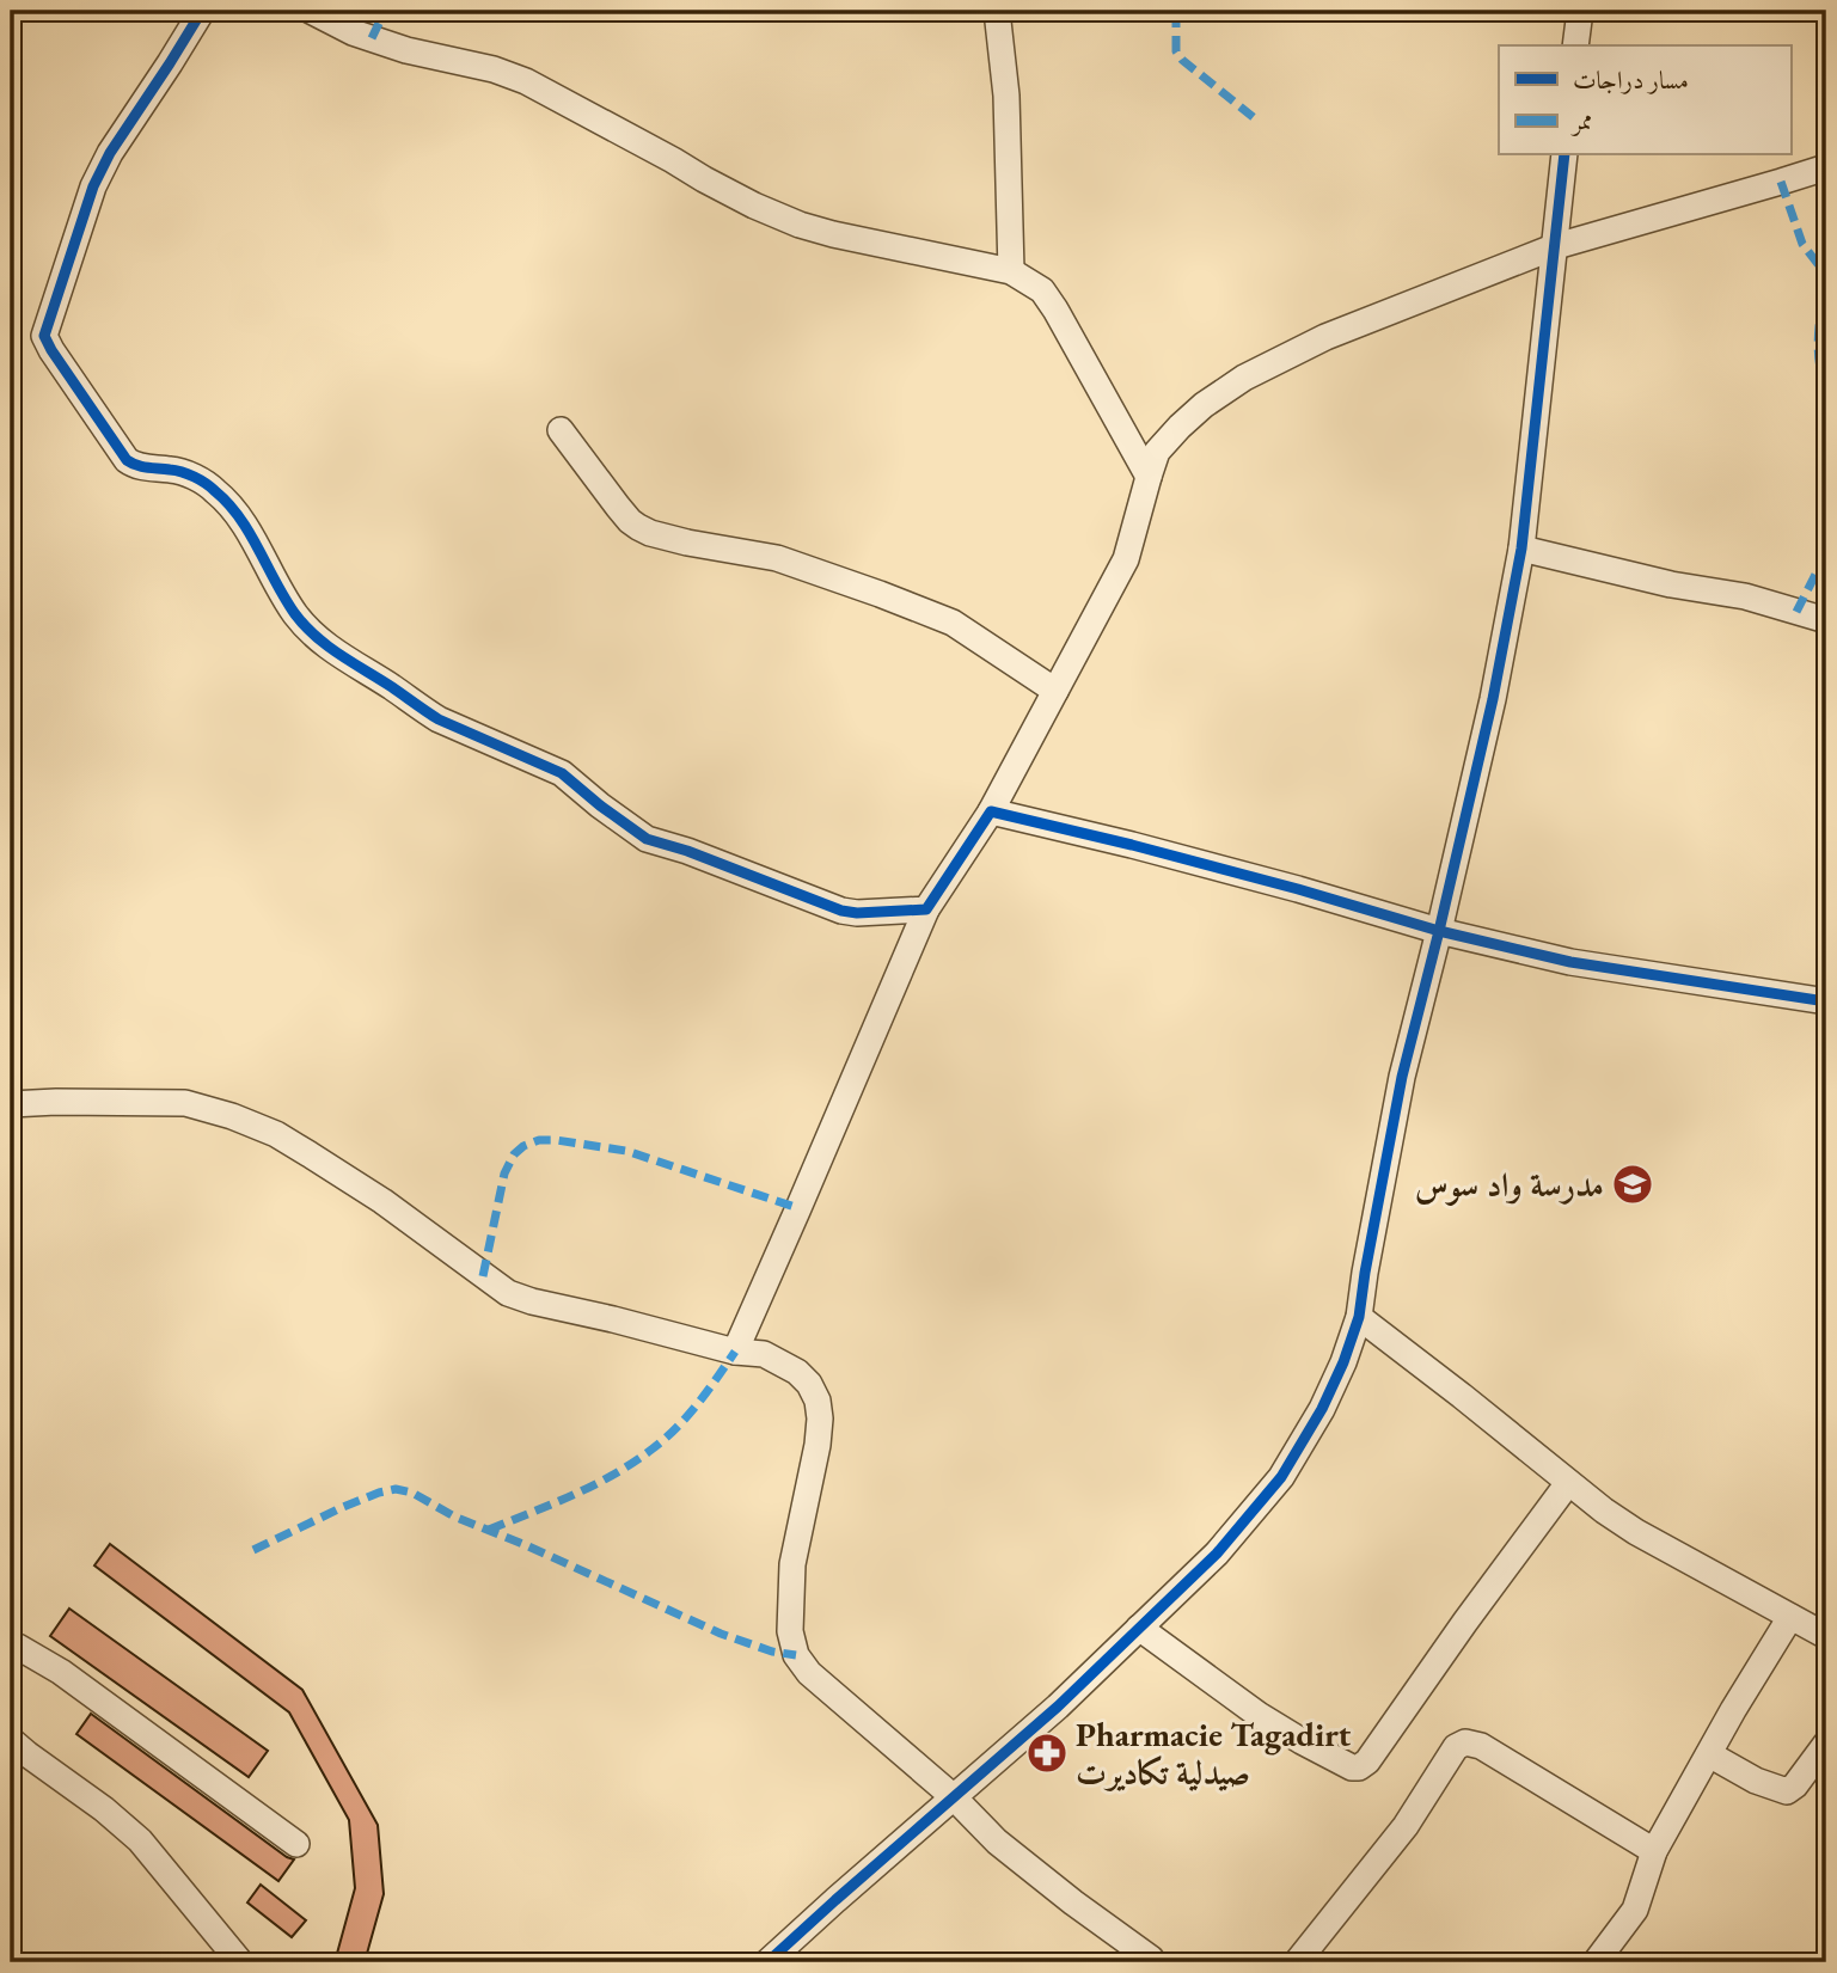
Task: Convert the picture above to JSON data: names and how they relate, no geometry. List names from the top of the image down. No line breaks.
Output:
{"places":{"school or university":["مدرسة واد سوس"],"pharmacy":["Pharmacie Tagadirt صيدلية تكاديرت"]},"legend":["مسار دراجات","ممر"]}
